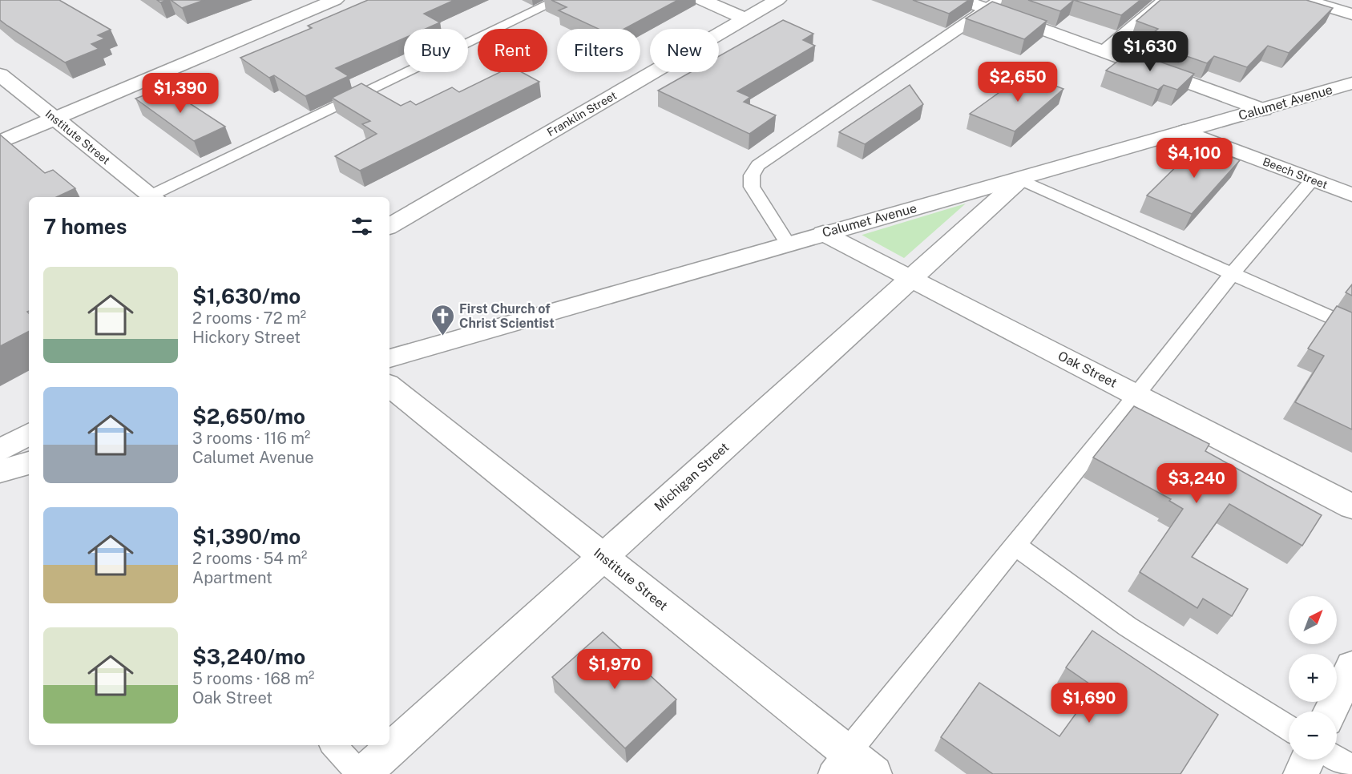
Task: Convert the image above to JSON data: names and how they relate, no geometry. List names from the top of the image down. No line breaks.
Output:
{"streets":{"street":["Calumet Avenue","Franklin Street","Institute Street","Beech Street","Oak Street","Michigan Street"]},"crossings":[["Calumet Avenue","Beech Street"],["Calumet Avenue","Oak Street"],["Calumet Avenue","Michigan Street"],["Institute Street","Michigan Street"],["Oak Street","Michigan Street"]],"places":{"church":["First Church of Christ Scientist"]},"north":"top right","page":{"chip":["Buy","Rent","Filters","New"],"price":["$1,630","$2,650","$1,390","$4,100","$3,240","$1,970","$1,690"],"heading":"7 homes","list":[{"name":"$1,630/mo","note":"2 rooms · 72 m² · Hickory Street"},{"name":"$2,650/mo","note":"3 rooms · 116 m² · Calumet Avenue"},{"name":"$1,390/mo","note":"2 rooms · 54 m² · Apartment"},{"name":"$3,240/mo","note":"5 rooms · 168 m² · Oak Street"}],"map_buttons":["+","−"]}}
